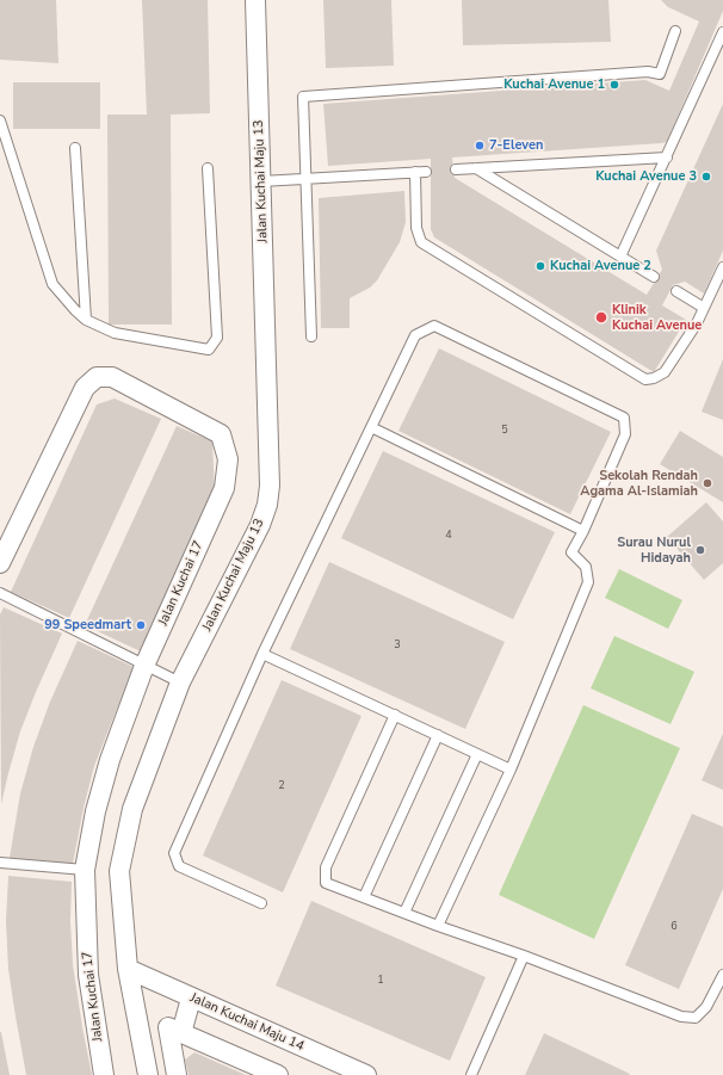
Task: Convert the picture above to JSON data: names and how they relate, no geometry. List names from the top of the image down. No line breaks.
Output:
{"streets":{"street":["Jalan Kuchai Maju 13","Jalan Kuchai 17","Jalan Kuchai Maju 14"]},"crossings":[["Jalan Kuchai Maju 13","Jalan Kuchai Maju 14"]],"places":["Kuchai Avenue 1","7-Eleven","Kuchai Avenue 3","Kuchai Avenue 2","Klinik Kuchai Avenue","Sekolah Rendah Agama Al-Islamiah","Surau Nurul Hidayah","99 Speedmart"],"house_numbers":["5","4","3","2","6","1"]}
